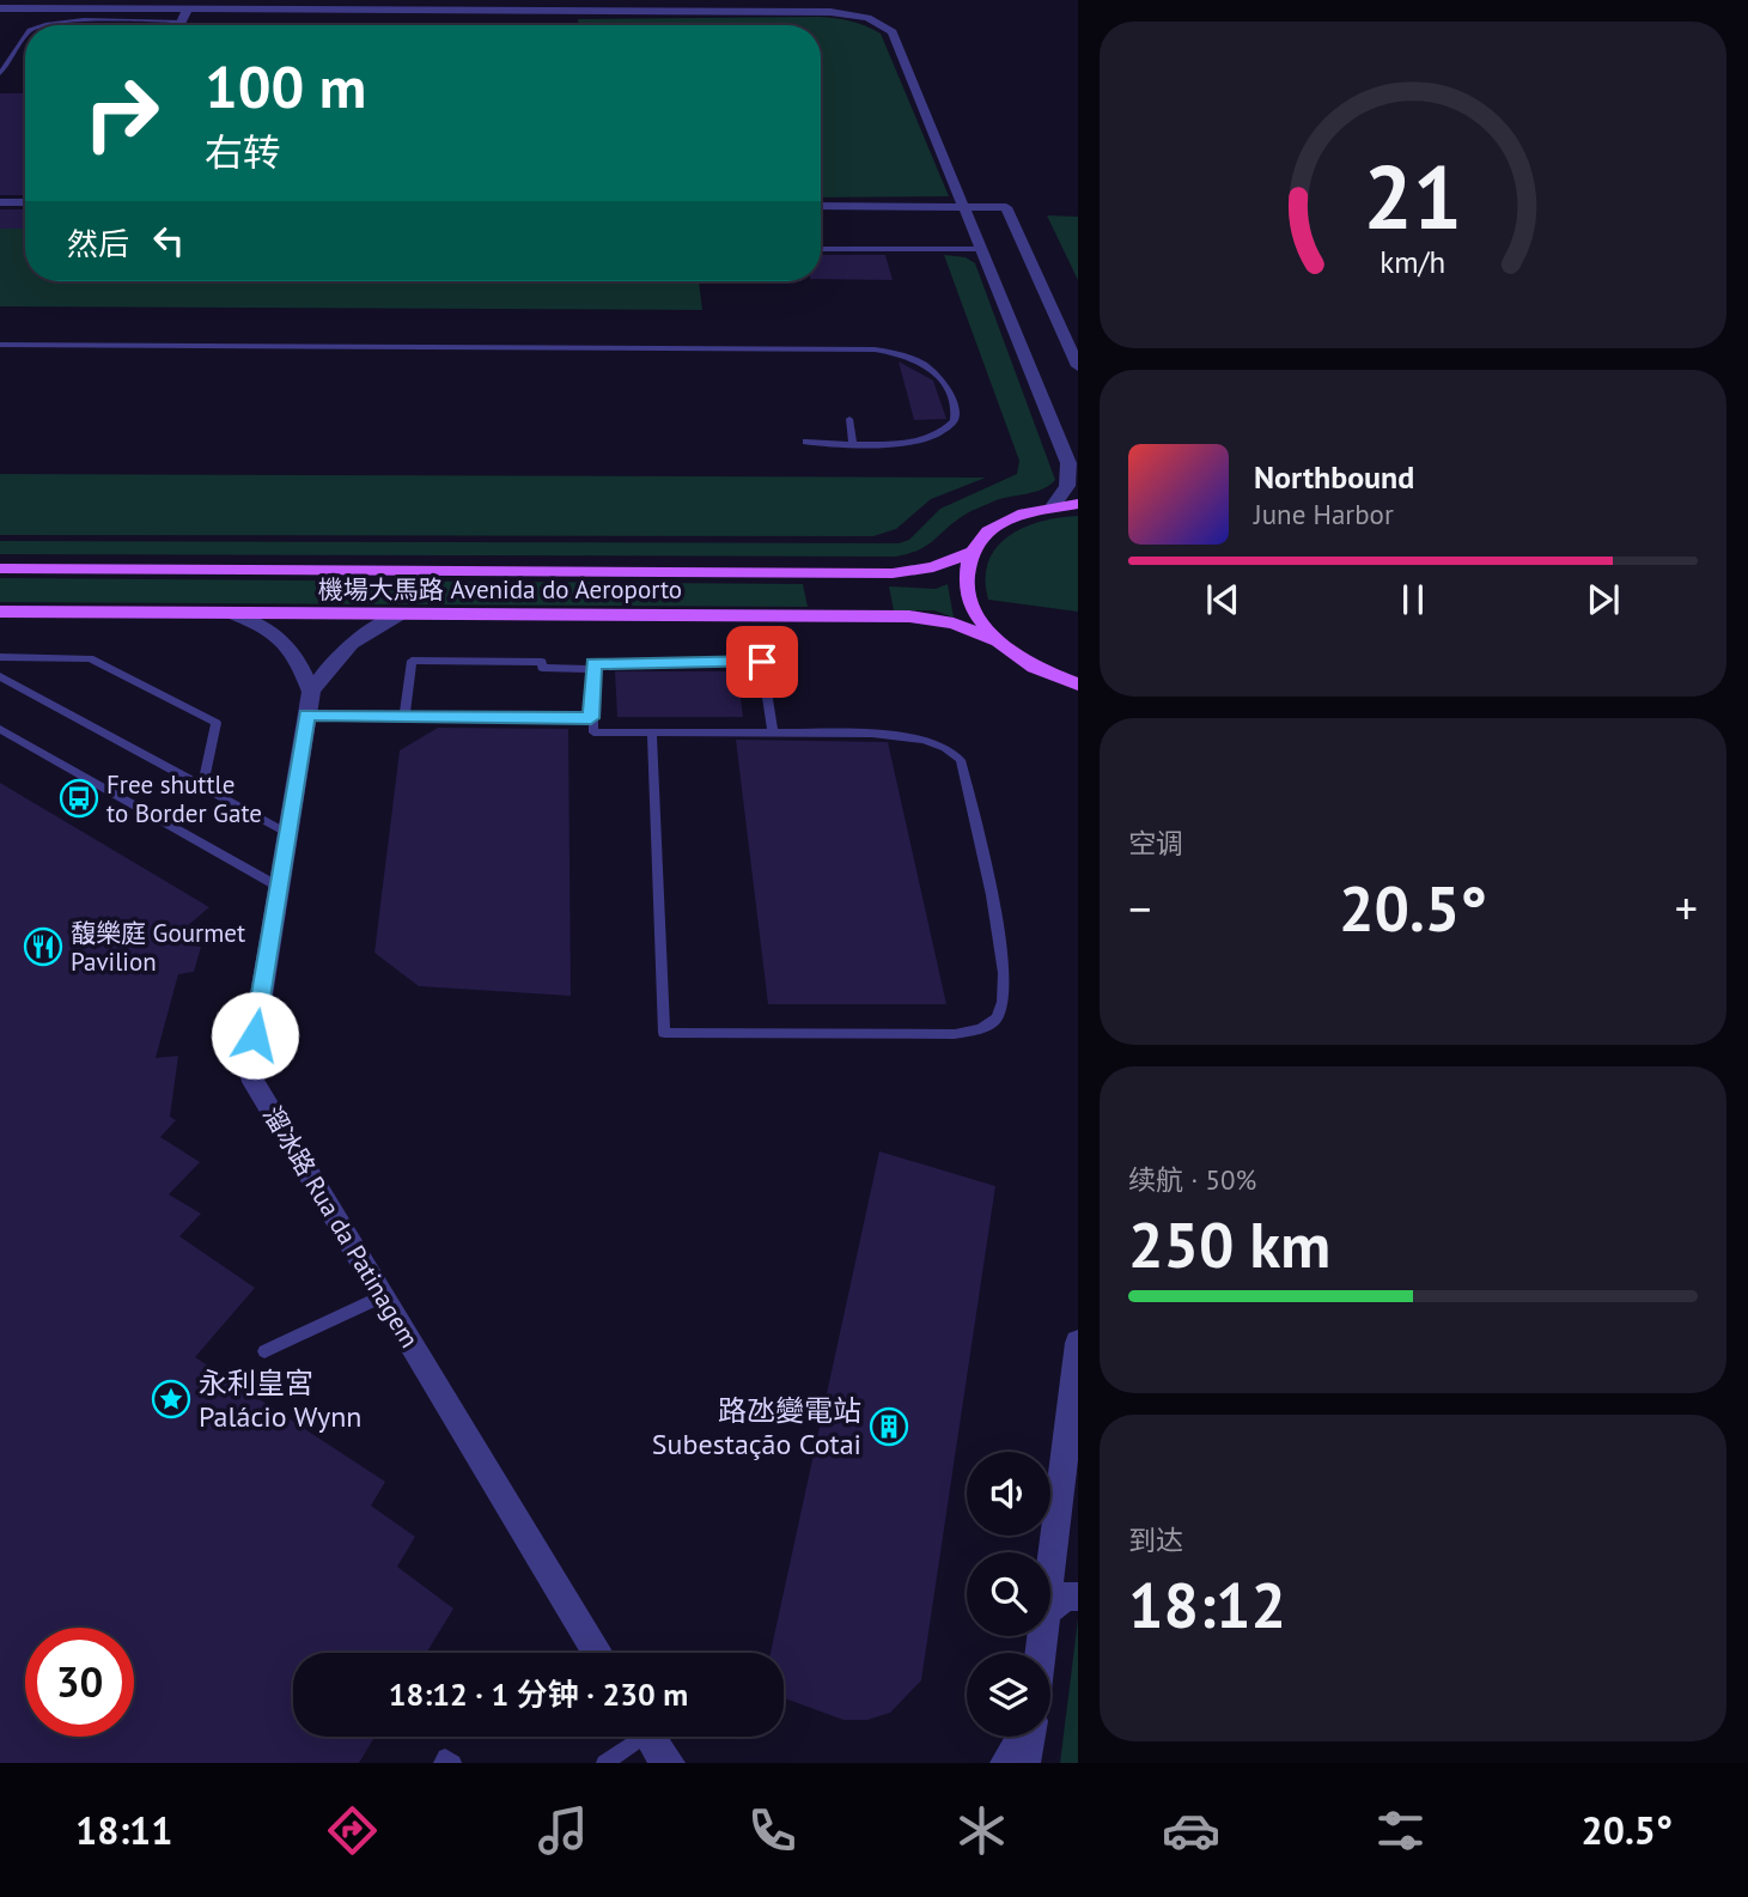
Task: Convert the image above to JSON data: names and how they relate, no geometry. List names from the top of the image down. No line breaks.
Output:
{"streets":{"main road":["機場大馬路 Avenida do Aeroporto"],"street":["溜冰路 Rua da Patinagem"]},"crossings":[["機場大馬路 Avenida do Aeroporto","溜冰路 Rua da Patinagem"]],"places":{"bus stop":["Free shuttle to Border Gate"],"restaurant":["馥樂庭 Gourmet Pavilion"],"place":["永利皇宮 Palácio Wynn"],"building":["路氹變電站 Subestação Cotai"]},"page":{"turn":["100 m","右转"],"then":"然后","song":["Northbound","June Harbor"],"tile":["空调",["续航 · 50%","250 km"],["到达","18:12"]],"heat":["−","20.5°","+"],"limit":"30","trip":"18:12 · 1 分钟 · 230 m","tabs":["18:11","20.5°"],"gauge":["21","km/h"]}}
